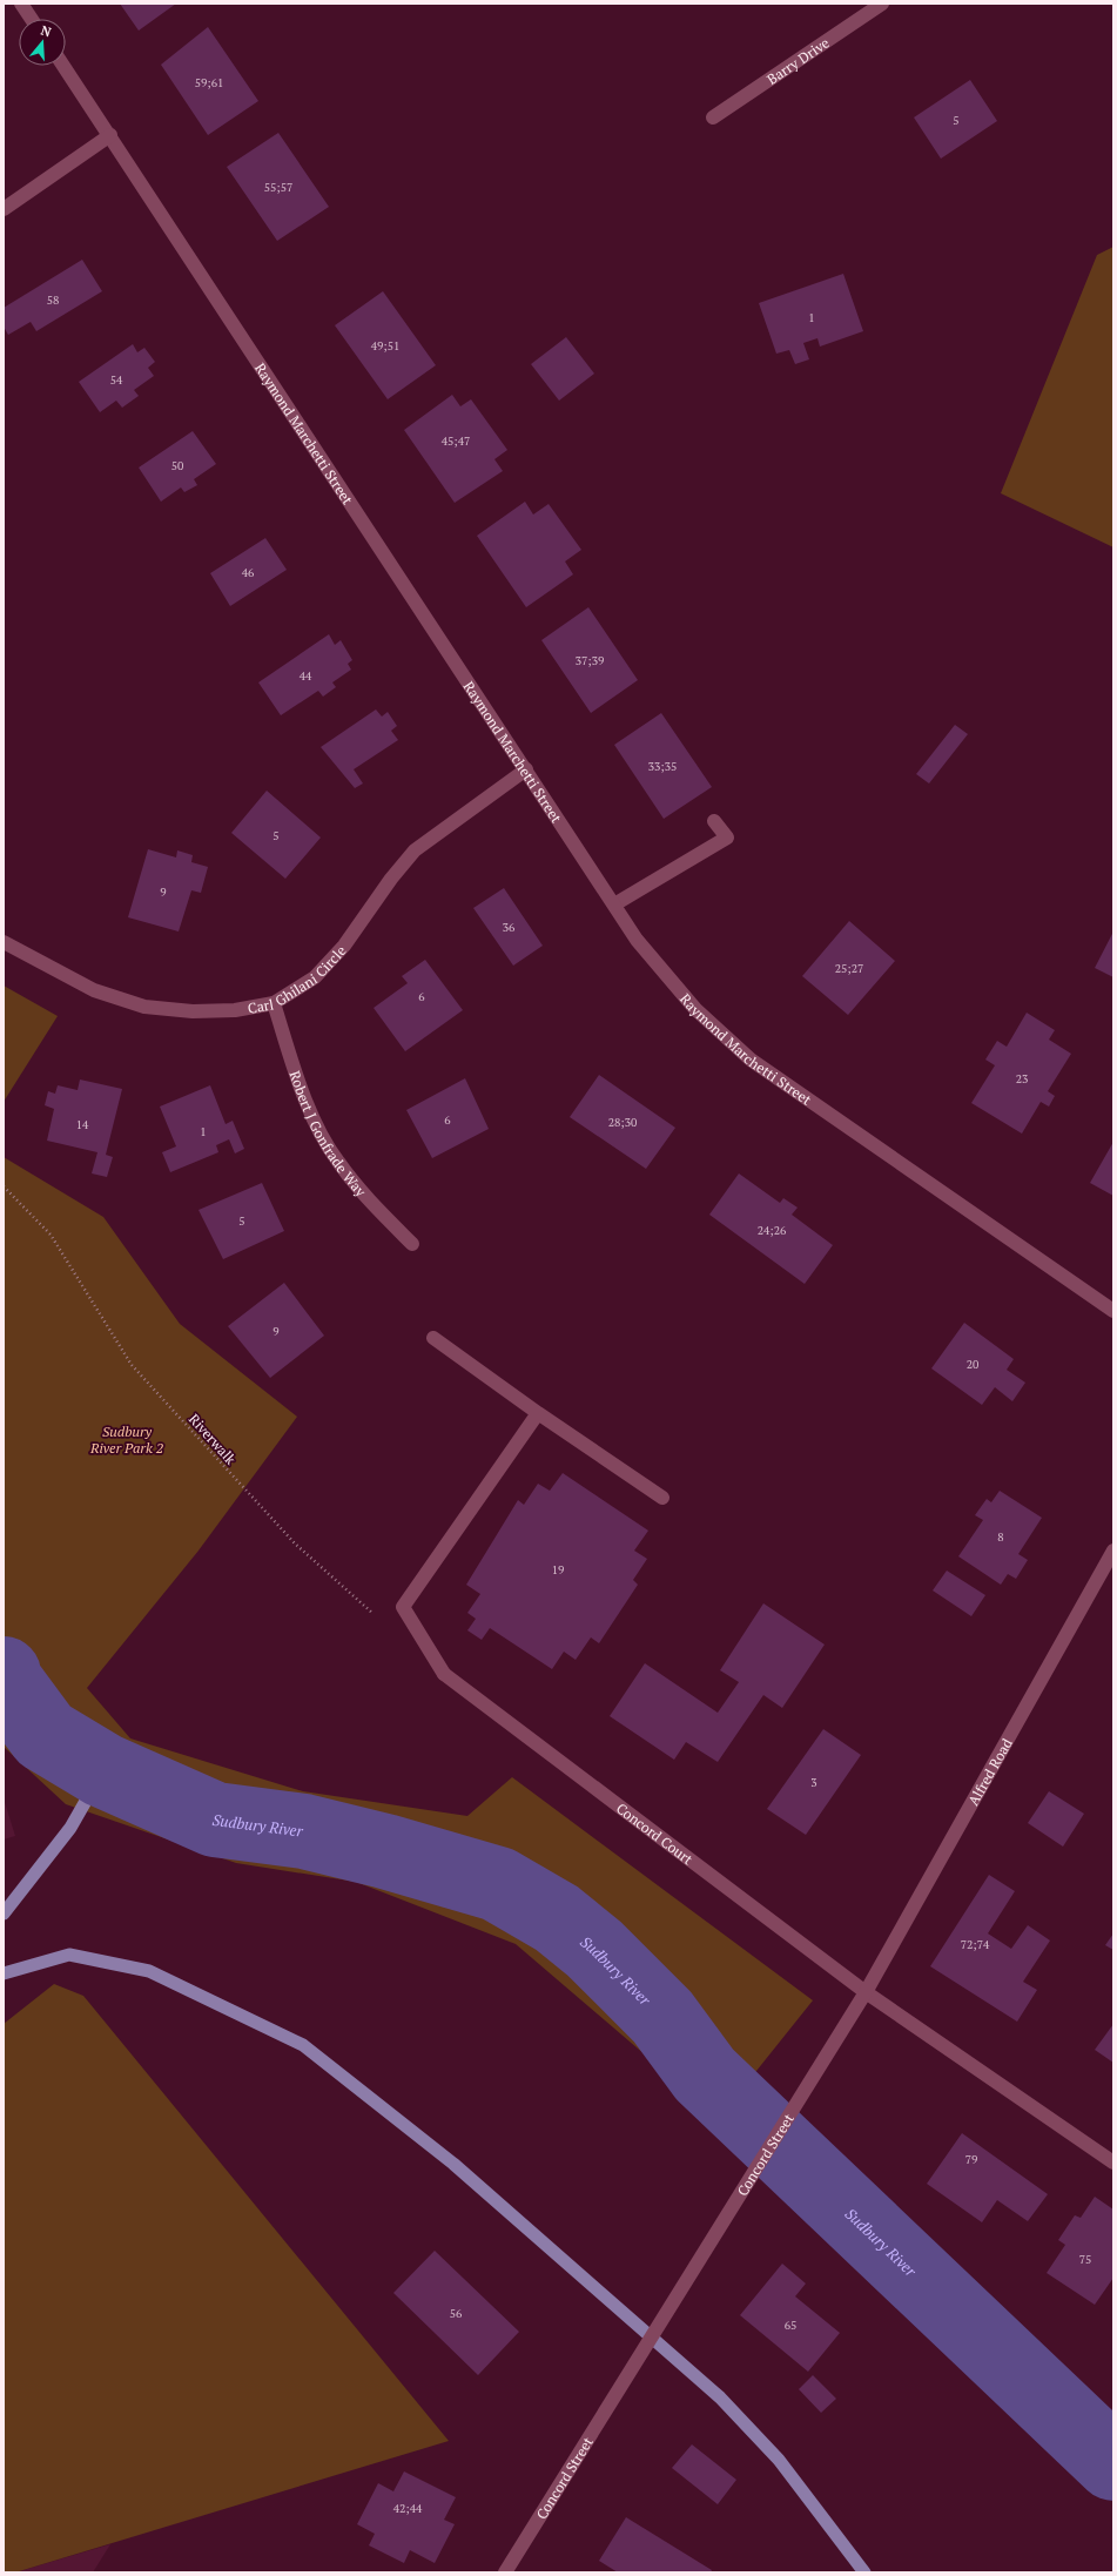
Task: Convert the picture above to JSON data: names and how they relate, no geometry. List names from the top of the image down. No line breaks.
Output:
{"streets":{"street":["Barry Drive","Raymond Marchetti Street","Carl Ghilani Circle","Robert J Gonfrade Way","Alfred Road","Concord Court","Concord Street"],"path":["Riverwalk"]},"crossings":[["Raymond Marchetti Street","Carl Ghilani Circle"],["Carl Ghilani Circle","Robert J Gonfrade Way"],["Alfred Road","Concord Court"],["Alfred Road","Concord Street"],["Concord Court","Concord Street"]],"water":["Sudbury River"],"parks":["Sudbury River Park 2"],"house_numbers":["59;61","5","55;57","58","1","49;51","54","45;47","50","46","37;39","44","33;35","5","9","36","25;27","6","23","6","28;30","14","1","5","24;26","9","20","8","19","3","72;74","79","75","56","65","42;44"],"north":"top"}
